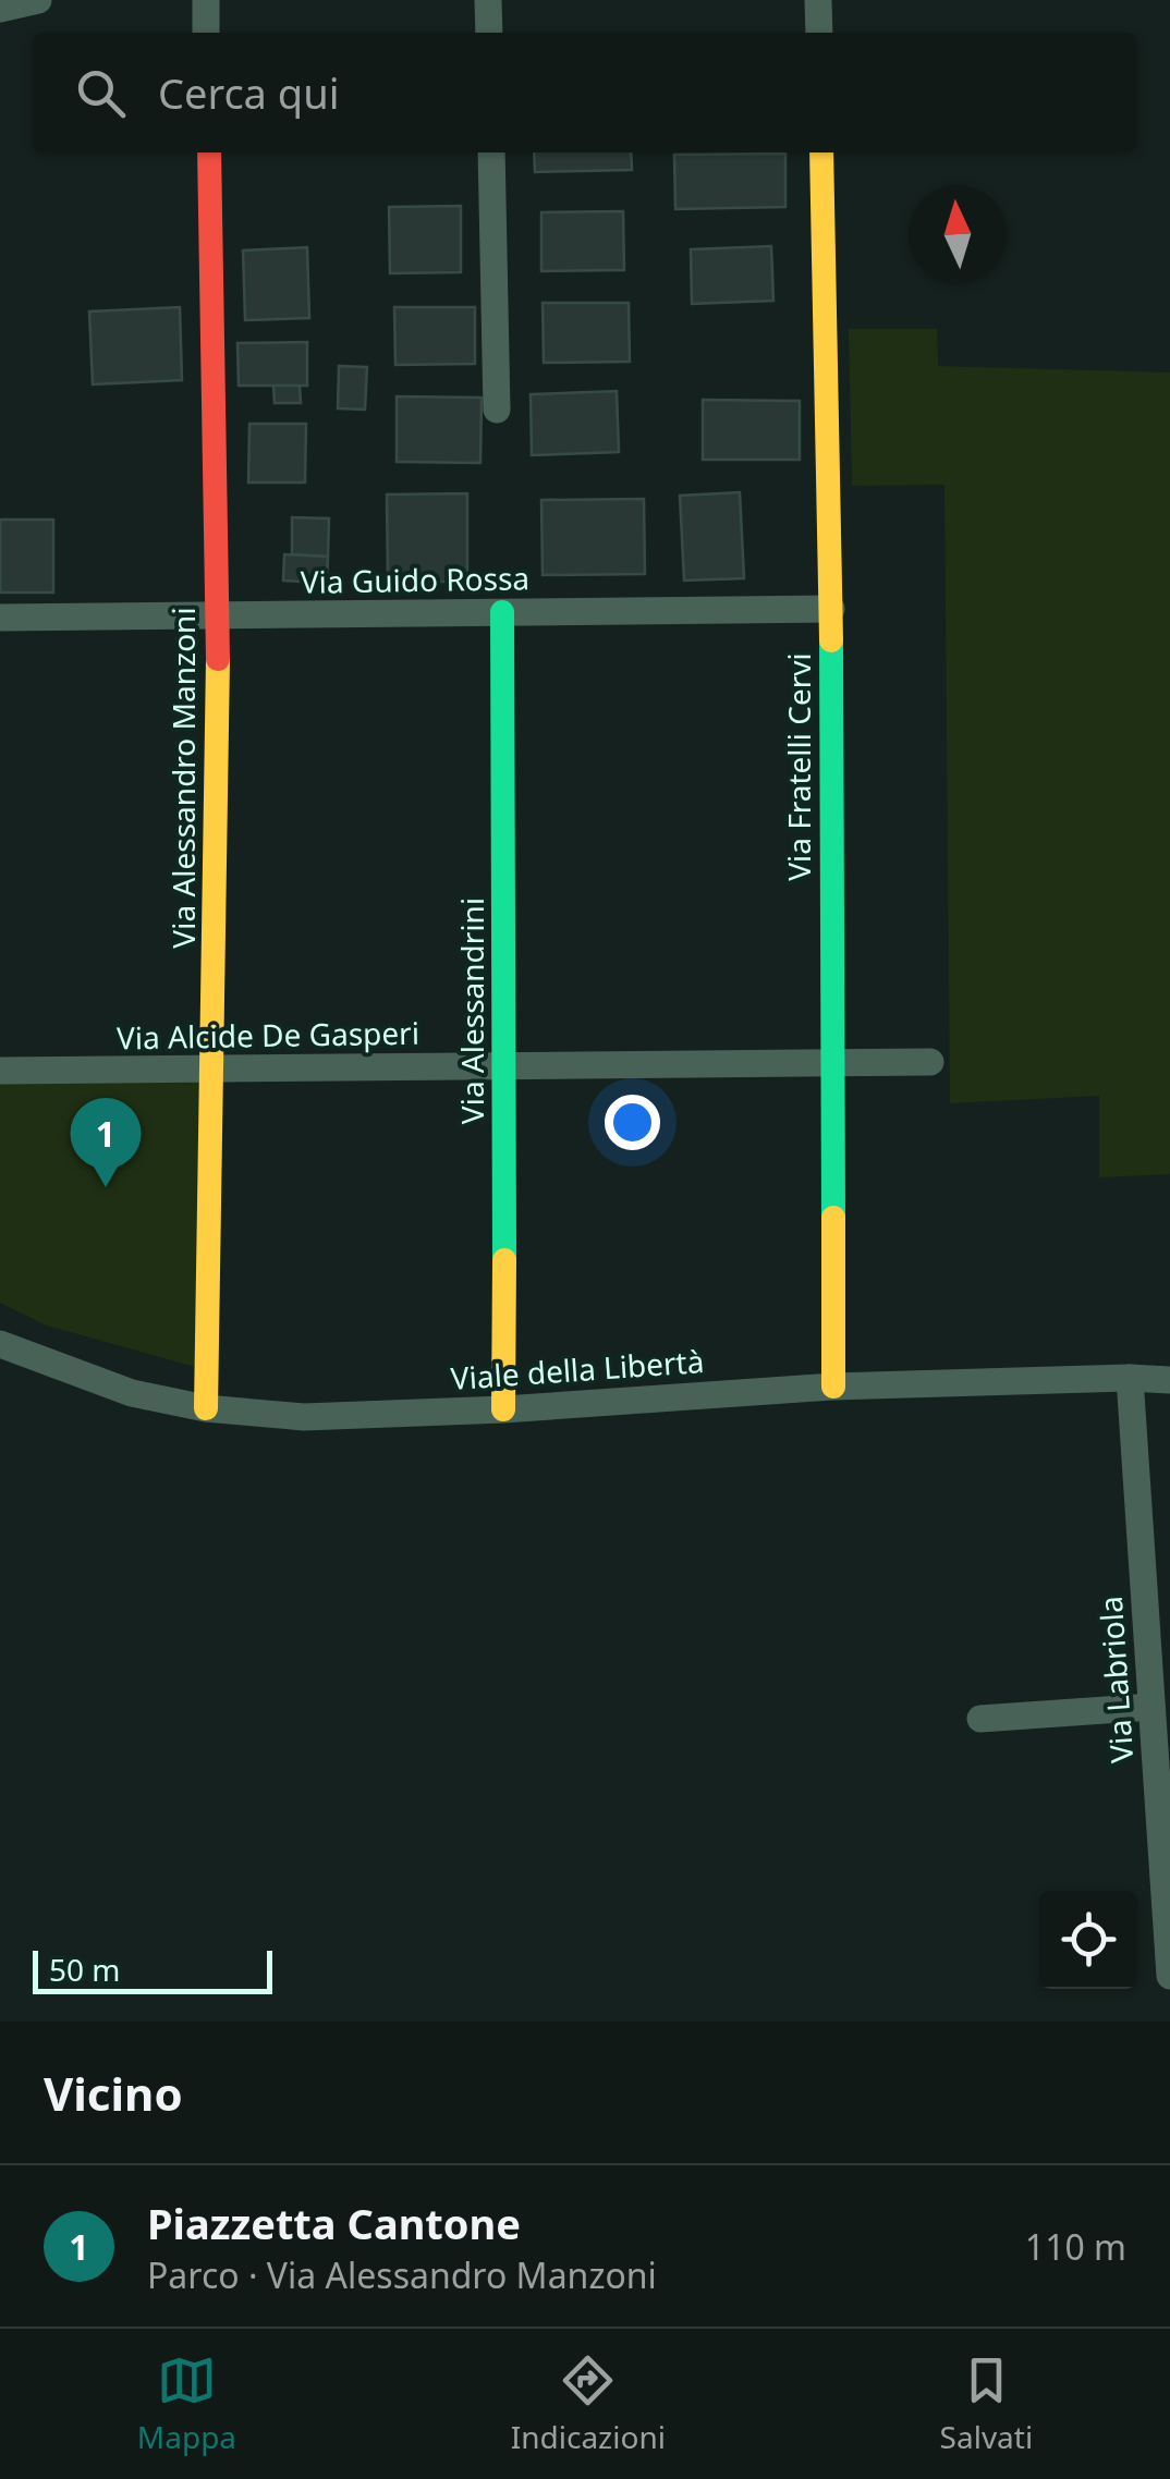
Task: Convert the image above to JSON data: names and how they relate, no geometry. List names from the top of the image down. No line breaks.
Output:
{"streets":{"street":["Via Guido Rossa","Via Fratelli Cervi","Via Alessandro Manzoni","Via Alessandrini","Via Alcide De Gasperi","Viale della Libertà","Via Labriola"]},"crossings":[["Via Guido Rossa","Via Fratelli Cervi"],["Via Guido Rossa","Via Alessandro Manzoni"],["Via Guido Rossa","Via Alessandrini"],["Via Fratelli Cervi","Via Alcide De Gasperi"],["Via Fratelli Cervi","Viale della Libertà"],["Via Alessandro Manzoni","Via Alcide De Gasperi"],["Via Alessandro Manzoni","Viale della Libertà"],["Via Alessandrini","Via Alcide De Gasperi"],["Via Alessandrini","Viale della Libertà"],["Viale della Libertà","Via Labriola"]],"scale_bar":"50 m","north":"top","page":{"search":"Cerca qui","pins":"1","scale":"50 m","heading":"Vicino","list":[{"mark":"1","name":"Piazzetta Cantone","note":"Parco · Via Alessandro Manzoni","value":"110 m"}],"nav":["Mappa","Indicazioni","Salvati"]}}
